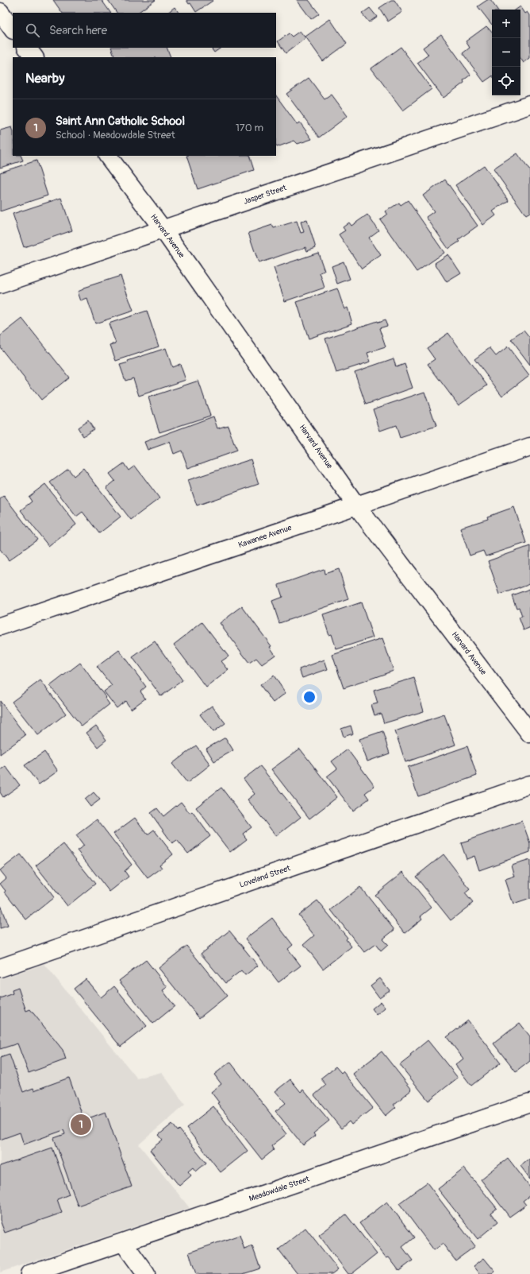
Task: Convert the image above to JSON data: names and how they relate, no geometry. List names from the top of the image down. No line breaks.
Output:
{"streets":{"street":["Jasper Street","Harvard Avenue","Kawanee Avenue","Loveland Street","Meadowdale Street"]},"crossings":[["Jasper Street","Harvard Avenue"],["Harvard Avenue","Kawanee Avenue"]],"page":{"map_buttons":["+","−"],"search":"Search here","heading":"Nearby","list":[{"mark":"1","name":"Saint Ann Catholic School","note":"School · Meadowdale Street","value":"170 m"}],"pins":"1"}}
